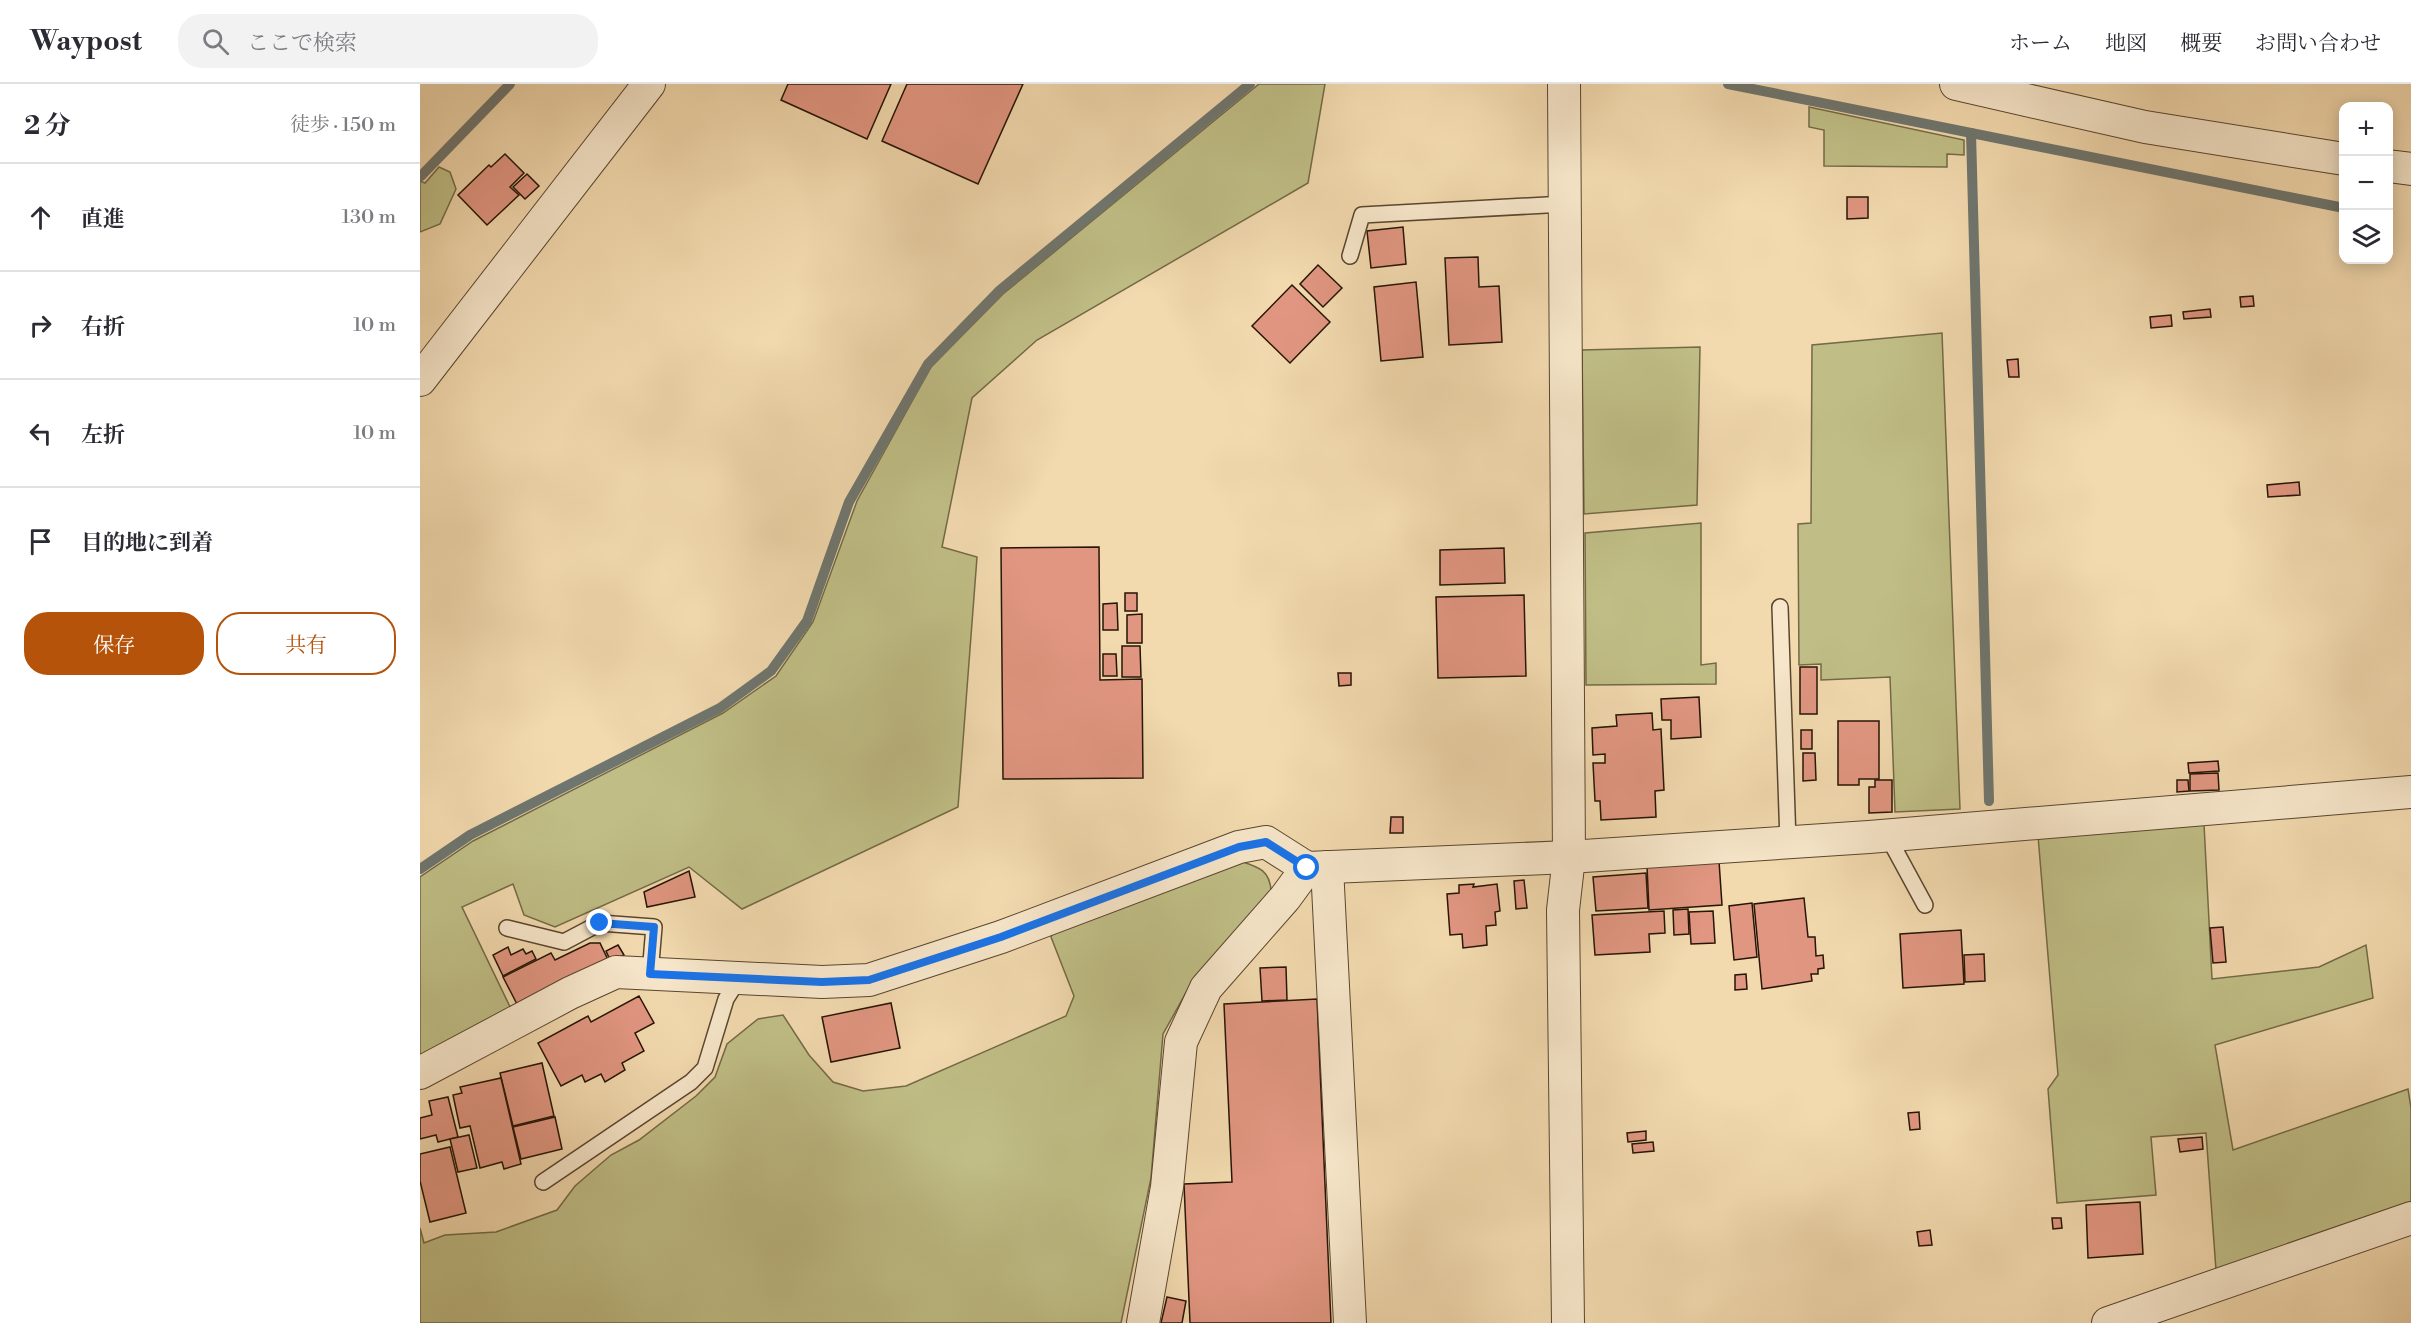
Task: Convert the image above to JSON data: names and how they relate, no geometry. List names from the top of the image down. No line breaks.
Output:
{"page":{"header":"Waypost","search":"ここで検索","nav":["ホーム","地図","概要","お問い合わせ"],"heading":["2 分","徒歩 · 150 m"],"map_buttons":["+","−"],"list":[["直進","130 m"],["右折","10 m"],["左折","10 m"],"目的地に到着"],"buttons":["保存","共有"]}}
